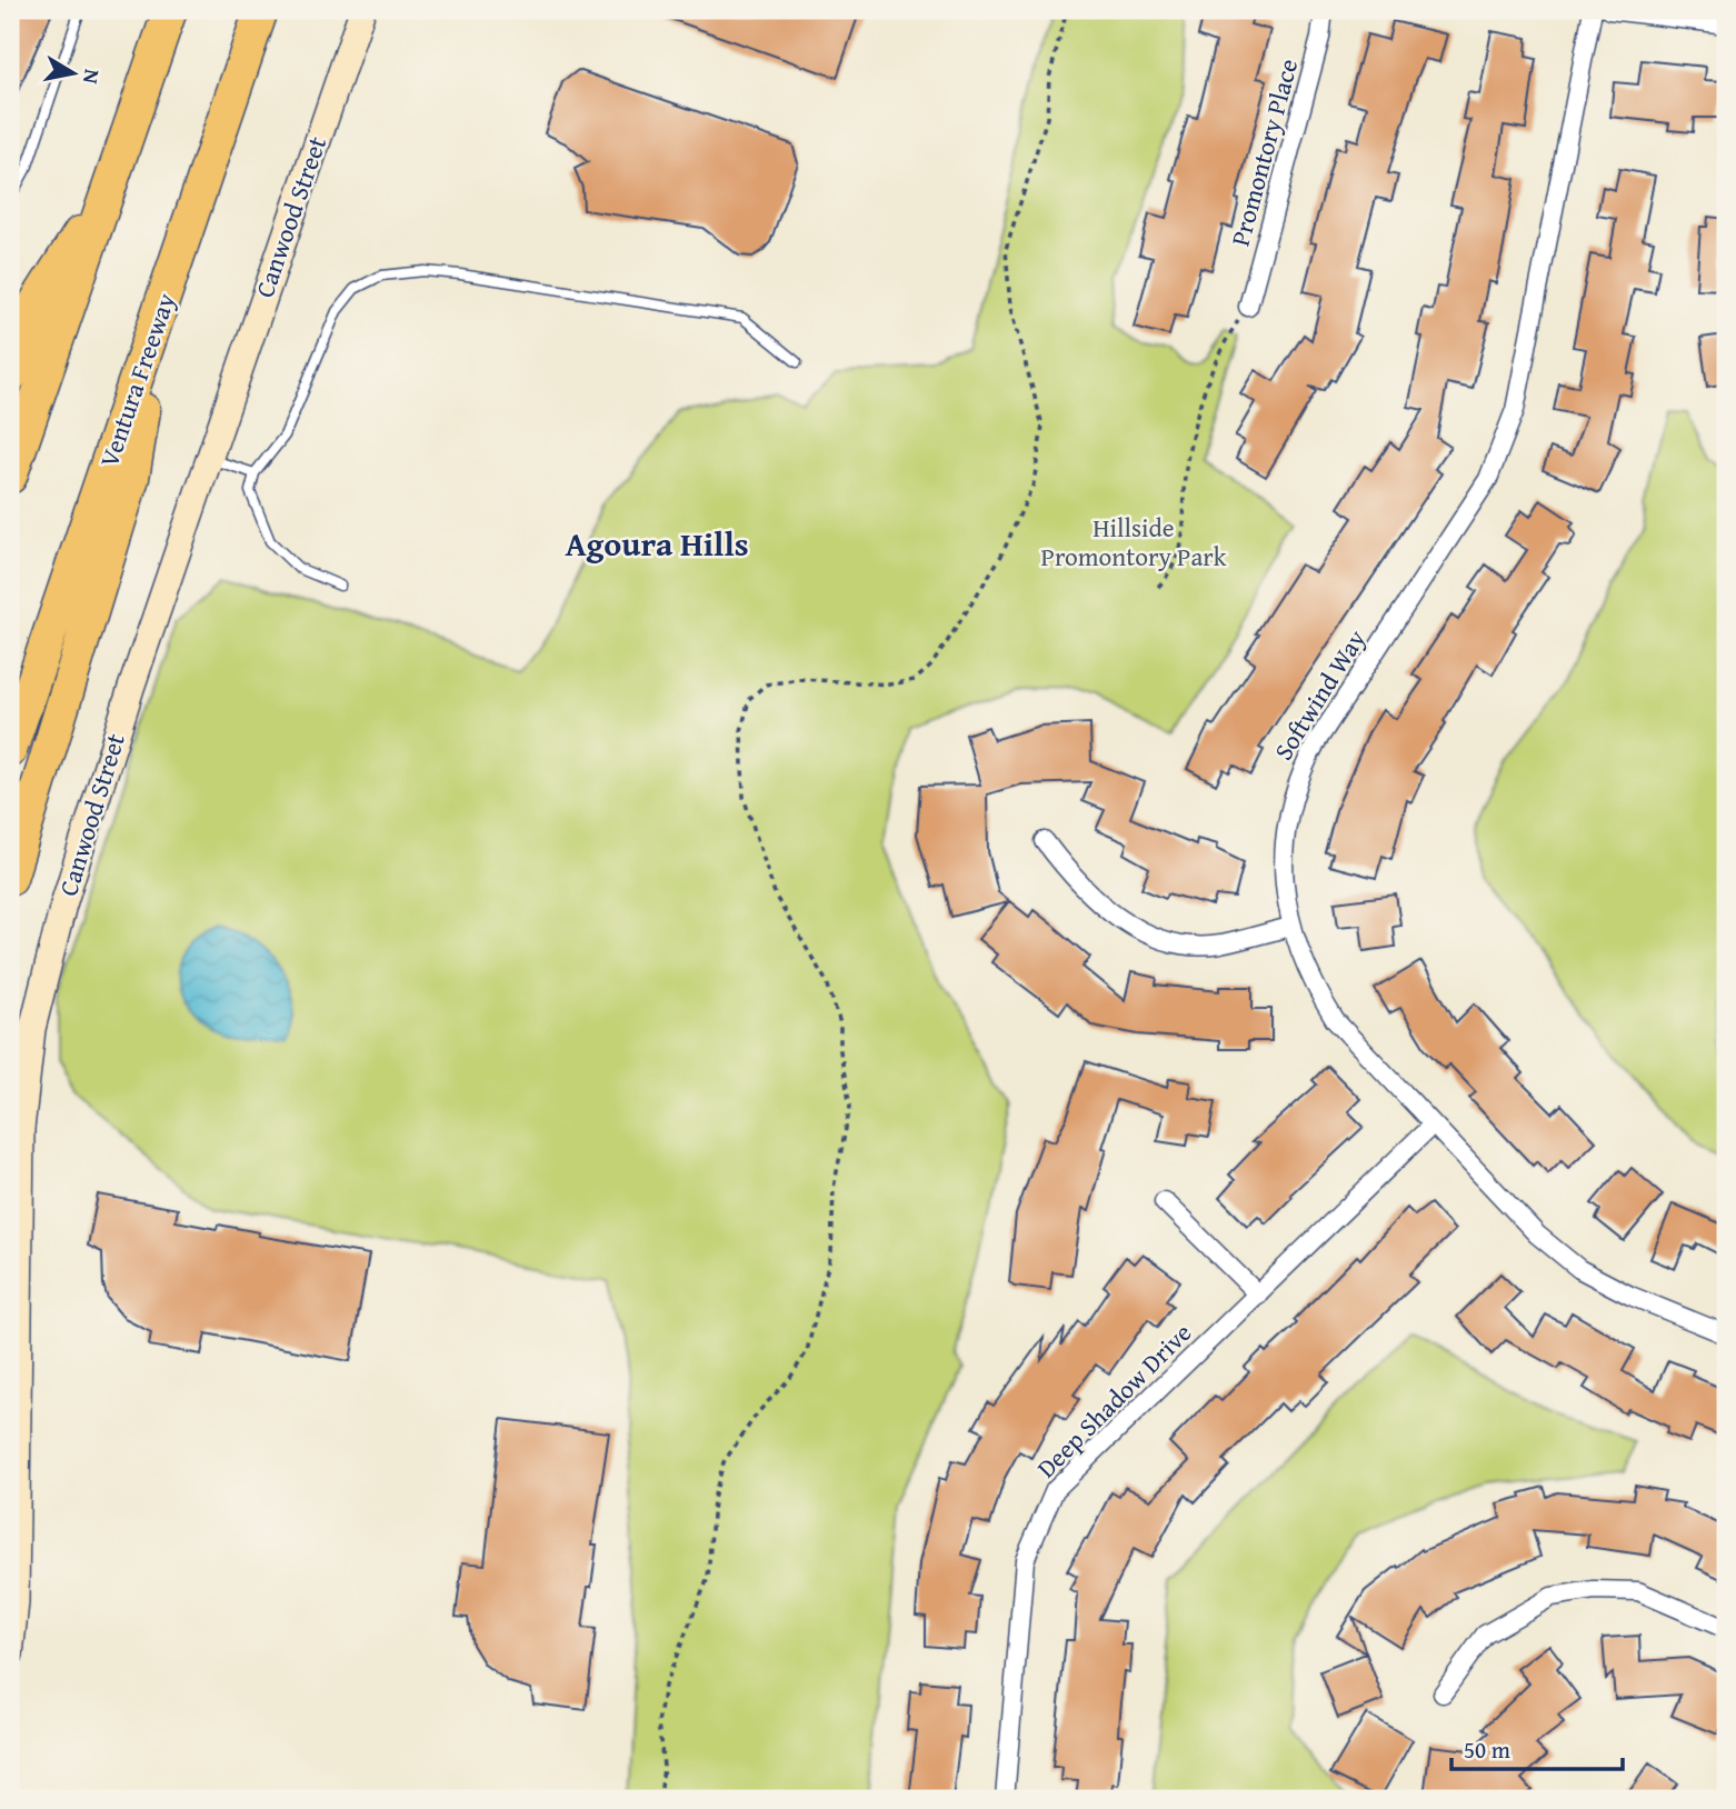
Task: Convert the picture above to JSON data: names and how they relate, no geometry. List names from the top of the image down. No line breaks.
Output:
{"streets":{"highway":["Ventura Freeway"],"street":["Promontory Place","Canwood Street","Softwind Way","Deep Shadow Drive"]},"crossings":[["Softwind Way","Deep Shadow Drive"]],"districts":["Agoura Hills"],"parks":["Hillside Promontory Park"],"scale_bar":"50 m","north":"right"}
